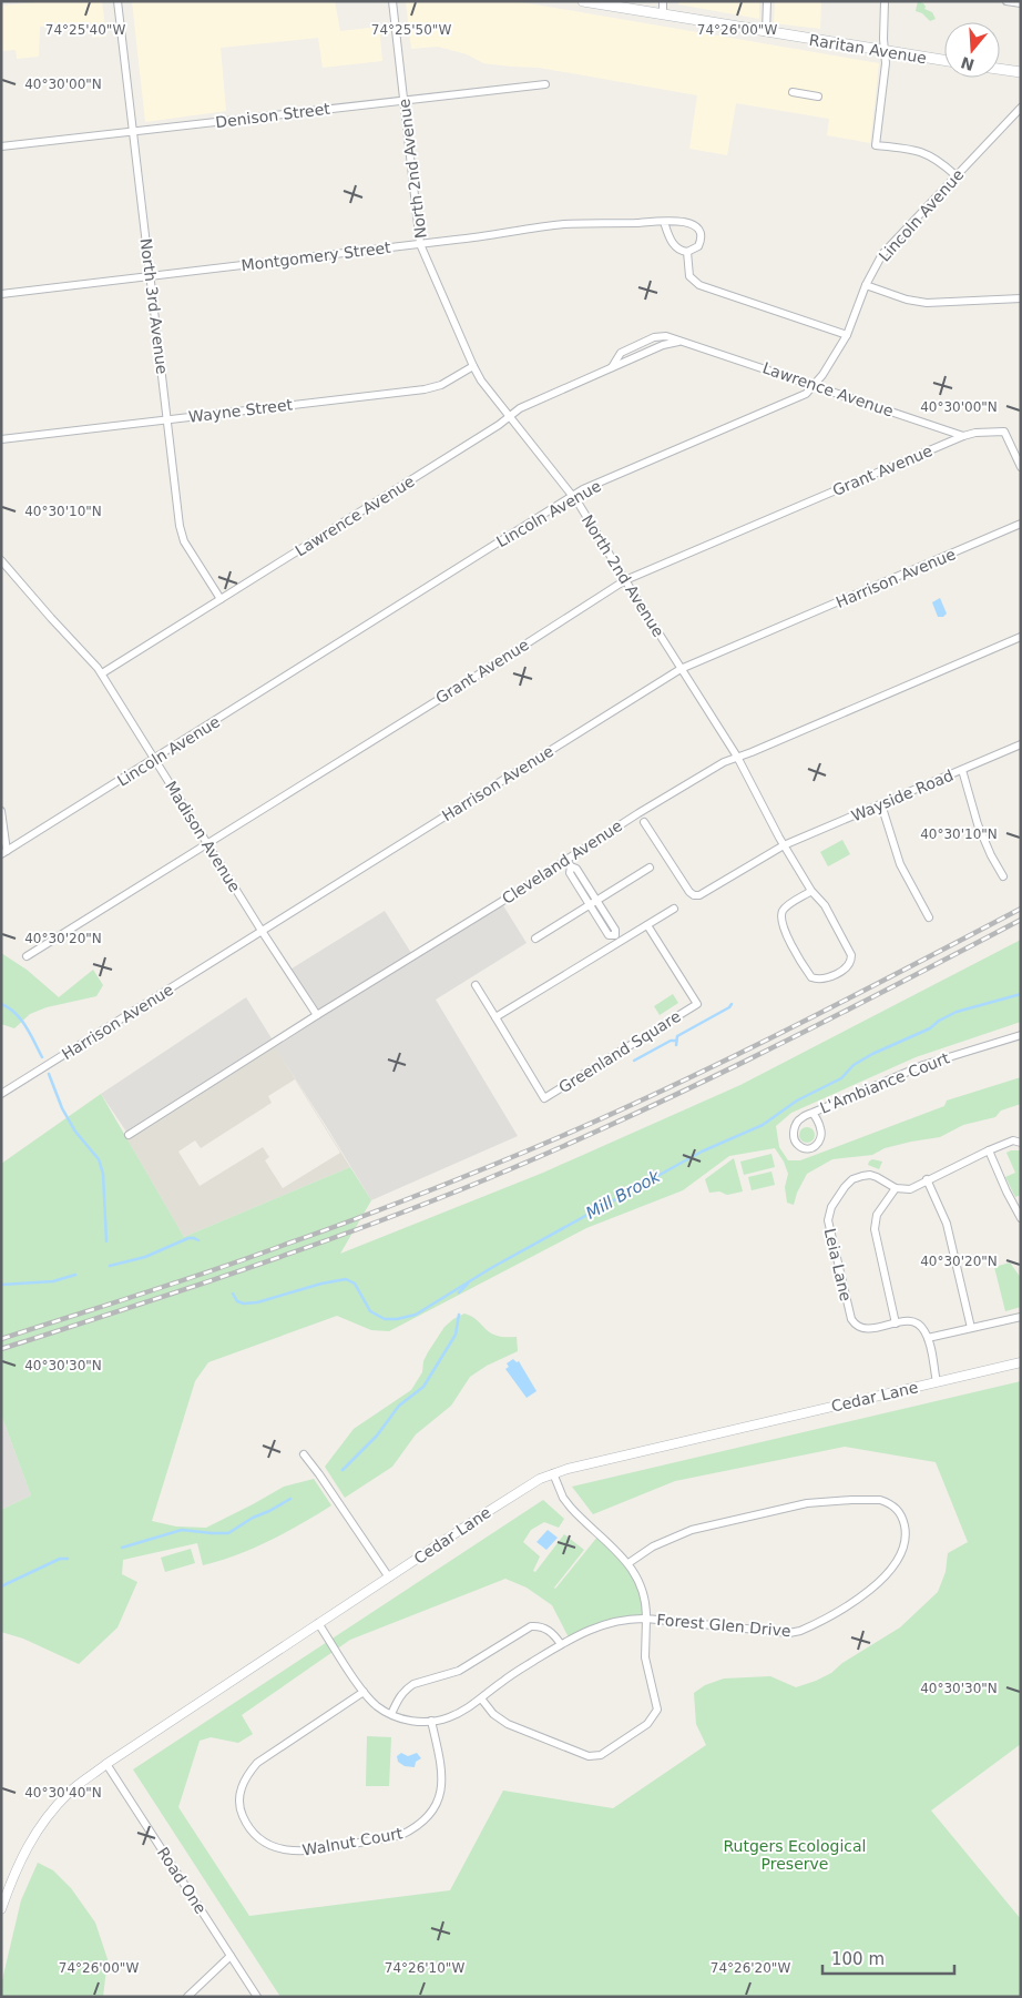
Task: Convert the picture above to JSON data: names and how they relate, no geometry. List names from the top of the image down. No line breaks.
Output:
{"streets":{"main road":["Raritan Avenue"],"street":["Denison Street","North 2nd Avenue","Lincoln Avenue","Montgomery Street","North 3rd Avenue","Lawrence Avenue","Wayne Street","Grant Avenue","Harrison Avenue","Wayside Road","Madison Avenue","Cleveland Avenue","Greenland Square","L'Ambiance Court","Leia Lane","Cedar Lane","Forest Glen Drive","Walnut Court","Road One"]},"crossings":[["Denison Street","North 2nd Avenue"],["Denison Street","North 3rd Avenue"],["North 2nd Avenue","Lincoln Avenue"],["North 2nd Avenue","Montgomery Street"],["North 2nd Avenue","Lawrence Avenue"],["North 2nd Avenue","Wayne Street"],["North 2nd Avenue","Grant Avenue"],["North 2nd Avenue","Harrison Avenue"],["North 2nd Avenue","Wayside Road"],["North 2nd Avenue","Cleveland Avenue"],["Lincoln Avenue","Lawrence Avenue"],["Lincoln Avenue","Madison Avenue"],["Montgomery Street","North 3rd Avenue"],["North 3rd Avenue","Lawrence Avenue"],["North 3rd Avenue","Wayne Street"],["Lawrence Avenue","Grant Avenue"],["Lawrence Avenue","Madison Avenue"],["Grant Avenue","Madison Avenue"],["Harrison Avenue","Madison Avenue"],["Madison Avenue","Cleveland Avenue"],["Cedar Lane","Forest Glen Drive"],["Cedar Lane","Road One"]],"water":["Mill Brook"],"parks":["Rutgers Ecological Preserve"],"scale_bar":"100 m","north":"bottom","coordinates":["74°25'40\"W","74°25'50\"W","74°26'00\"W","40°30'00\"N","40°30'10\"N","40°30'20\"N","40°30'30\"N","40°30'40\"N","74°26'10\"W","74°26'20\"W"]}
